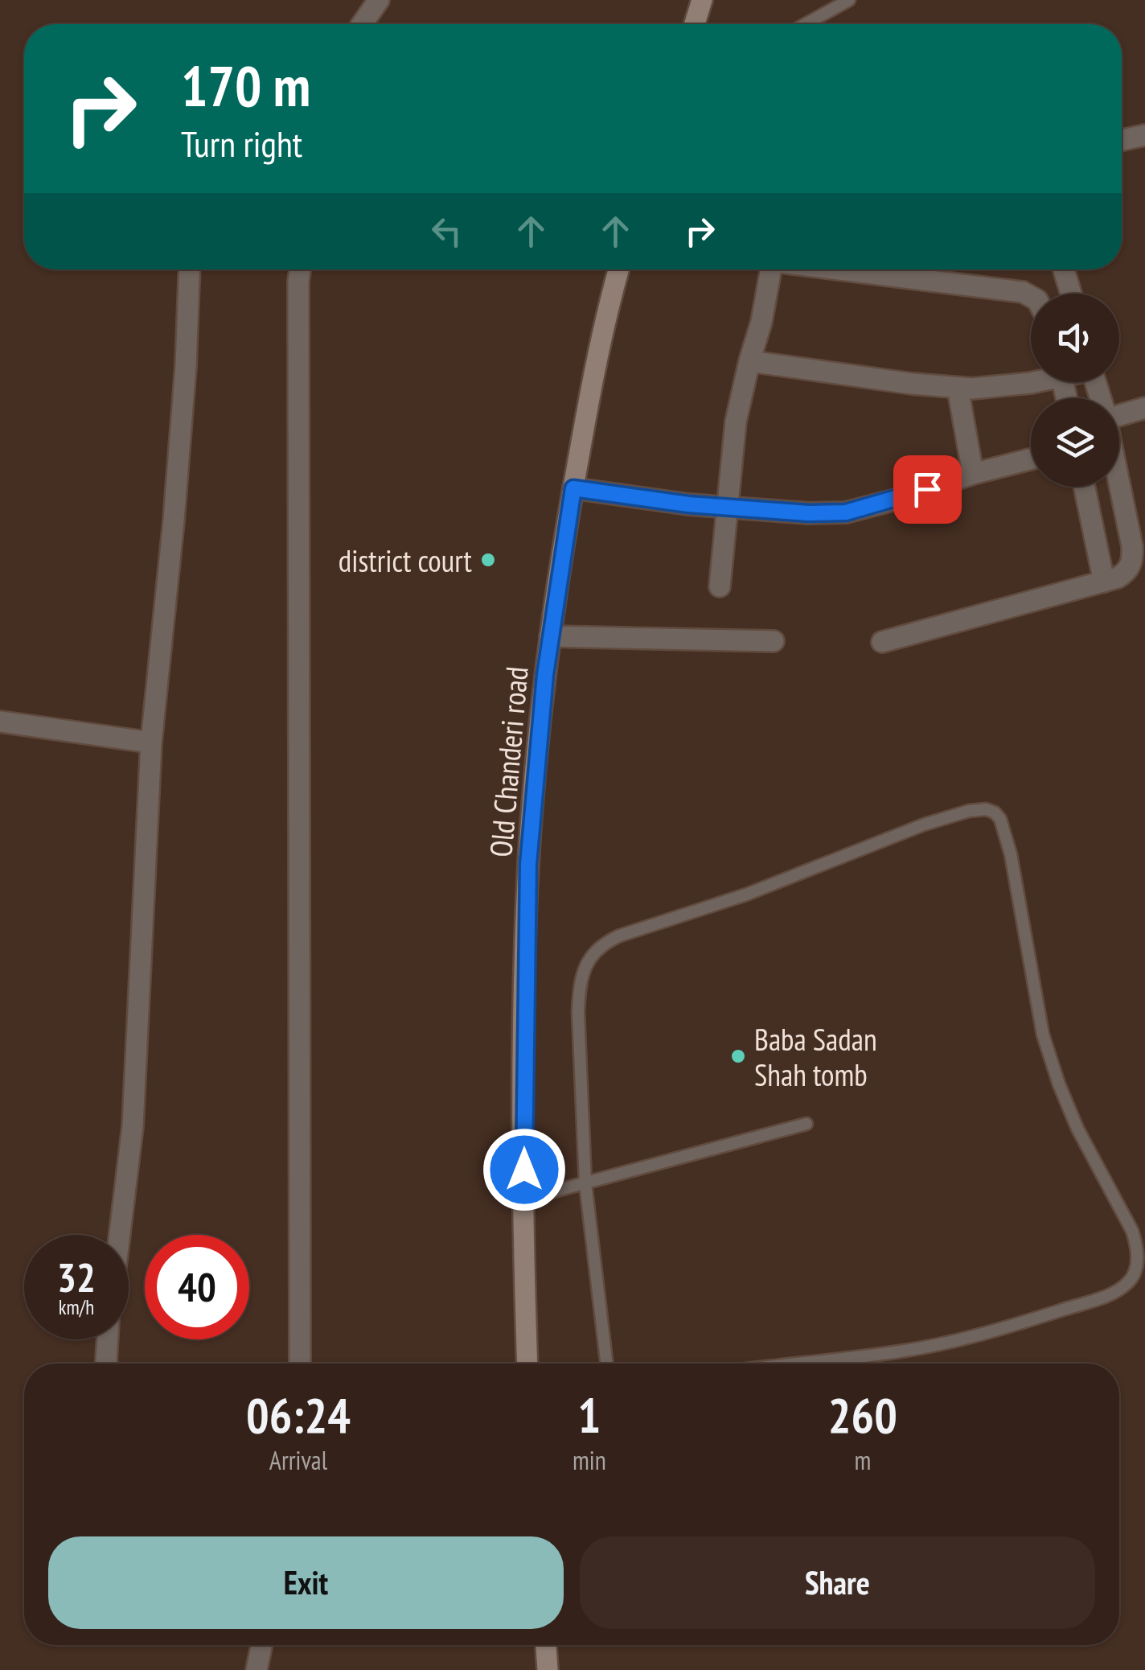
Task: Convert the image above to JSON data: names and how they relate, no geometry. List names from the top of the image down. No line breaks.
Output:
{"streets":{"street":["Old Chanderi road"]},"places":["district court","Baba Sadan Shah tomb"],"page":{"turn":["170 m","Turn right"],"speed":"32 km/h","limit":"40","eta":["06:24","Arrival","1","min","260","m"],"buttons":["Exit","Share"]}}
